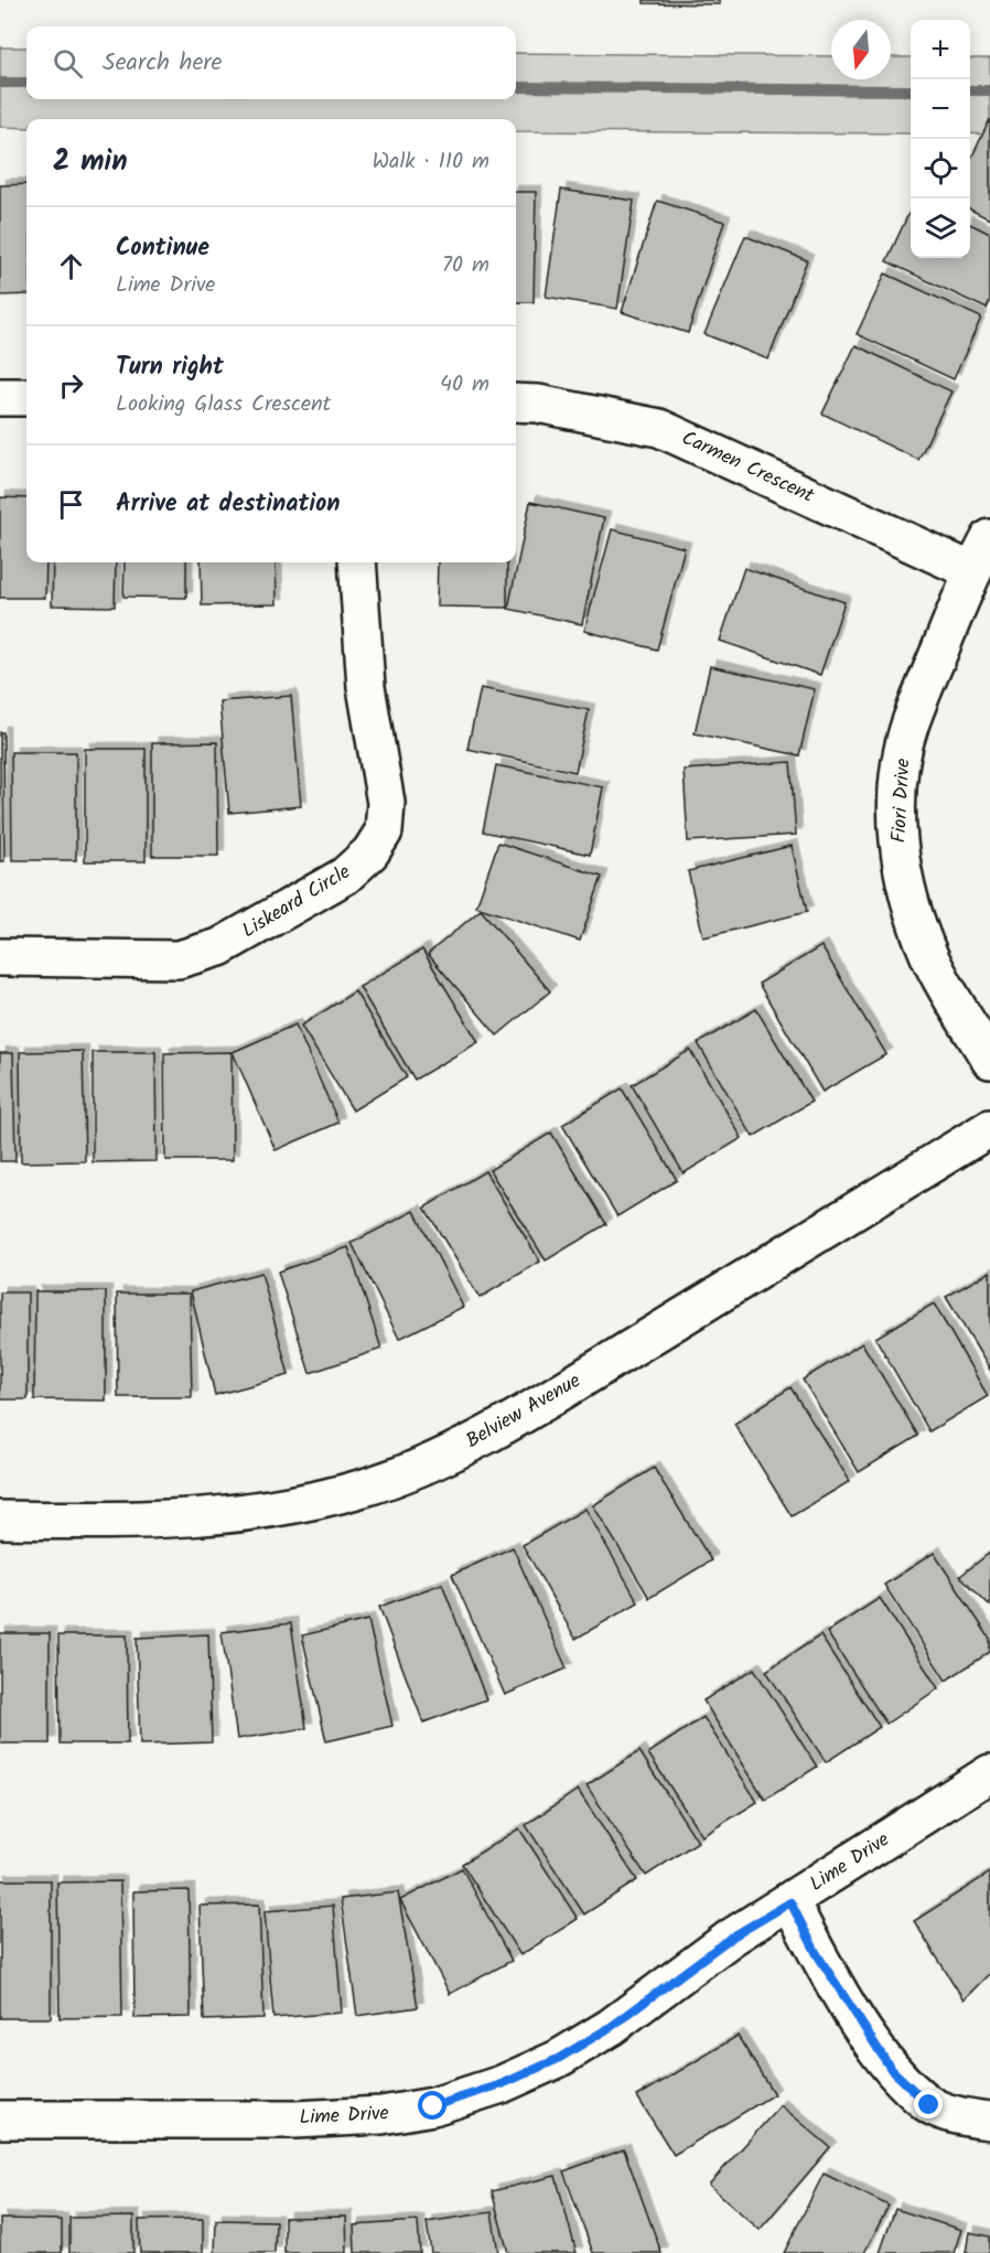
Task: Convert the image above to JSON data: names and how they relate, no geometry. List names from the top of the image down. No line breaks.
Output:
{"streets":{"street":["Carmen Crescent","Fiori Drive","Liskeard Circle","Belview Avenue","Lime Drive"]},"crossings":[["Carmen Crescent","Fiori Drive"]],"north":"bottom","page":{"map_buttons":["+","−"],"search":"Search here","heading":["2 min","Walk · 110 m"],"list":[["Continue","Lime Drive","70 m"],["Turn right","Looking Glass Crescent","40 m"],"Arrive at destination"]}}
